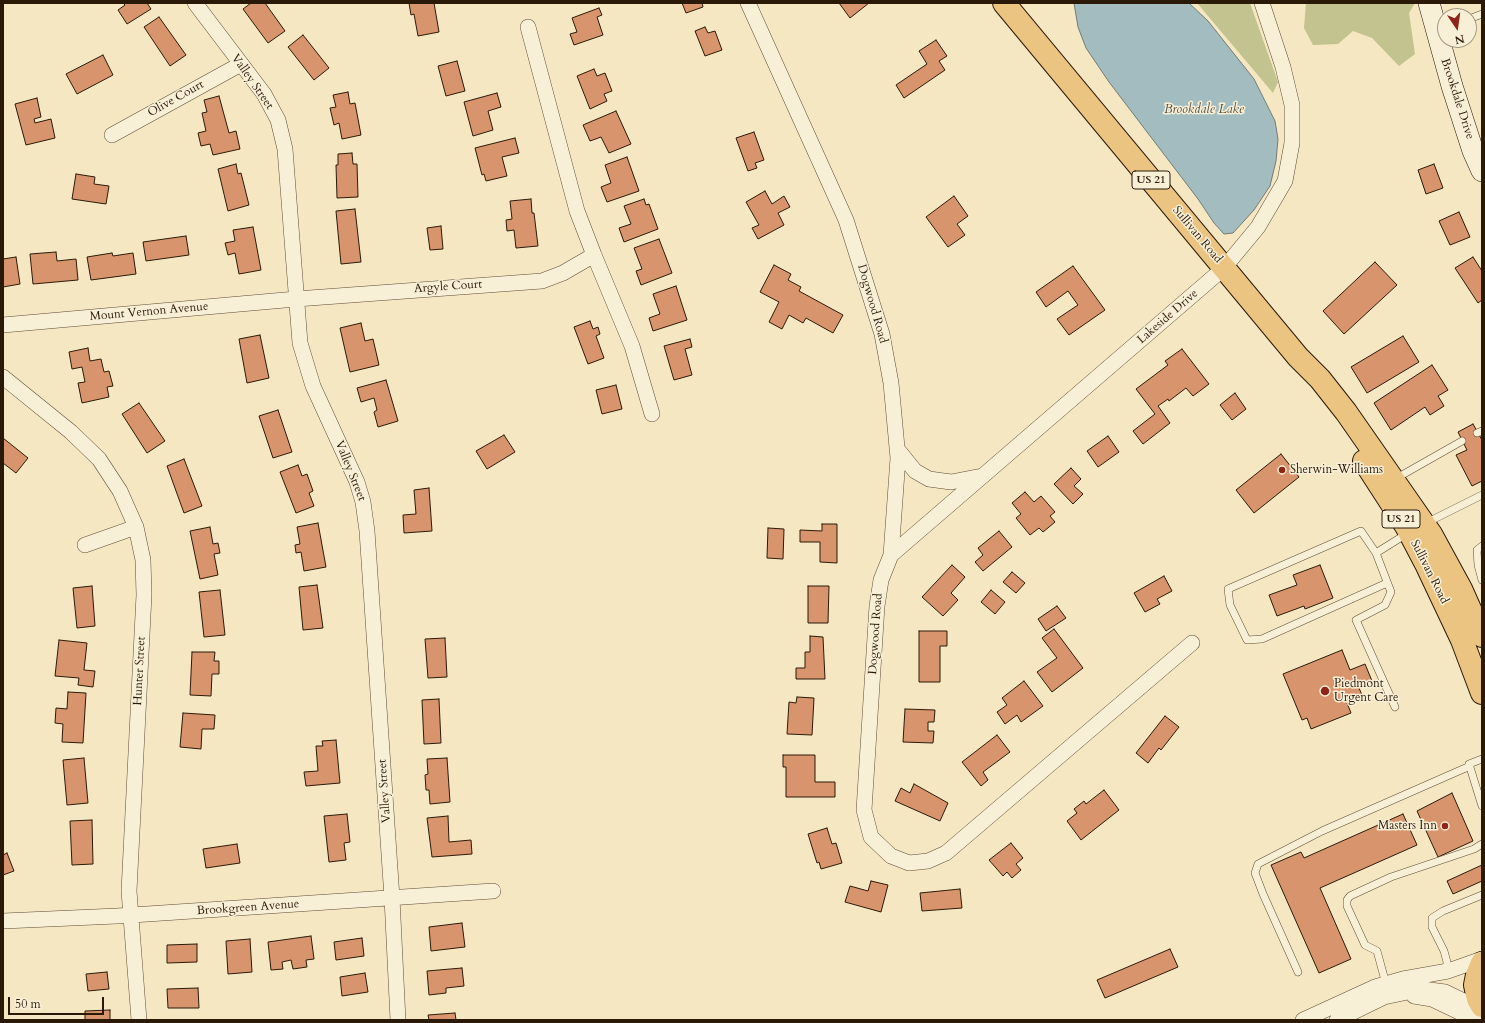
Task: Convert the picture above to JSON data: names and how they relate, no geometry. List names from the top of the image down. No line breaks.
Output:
{"streets":{"main road":["Brookdale Drive","US 21","Sullivan Road"],"street":["Valley Street","Olive Court","Argyle Court","Dogwood Road","Mount Vernon Avenue","Lakeside Drive","Hunter Street","Brookgreen Avenue"]},"crossings":[["Valley Street","Olive Court"],["Valley Street","Argyle Court"],["Valley Street","Mount Vernon Avenue"],["Valley Street","Brookgreen Avenue"],["Sullivan Road","Lakeside Drive"],["Argyle Court","Mount Vernon Avenue"],["Dogwood Road","Lakeside Drive"],["Hunter Street","Brookgreen Avenue"]],"water":["Brookdale Lake"],"places":["Sherwin-Williams","Piedmont Urgent Care","Masters Inn"],"scale_bar":"50 m","north":"bottom"}
